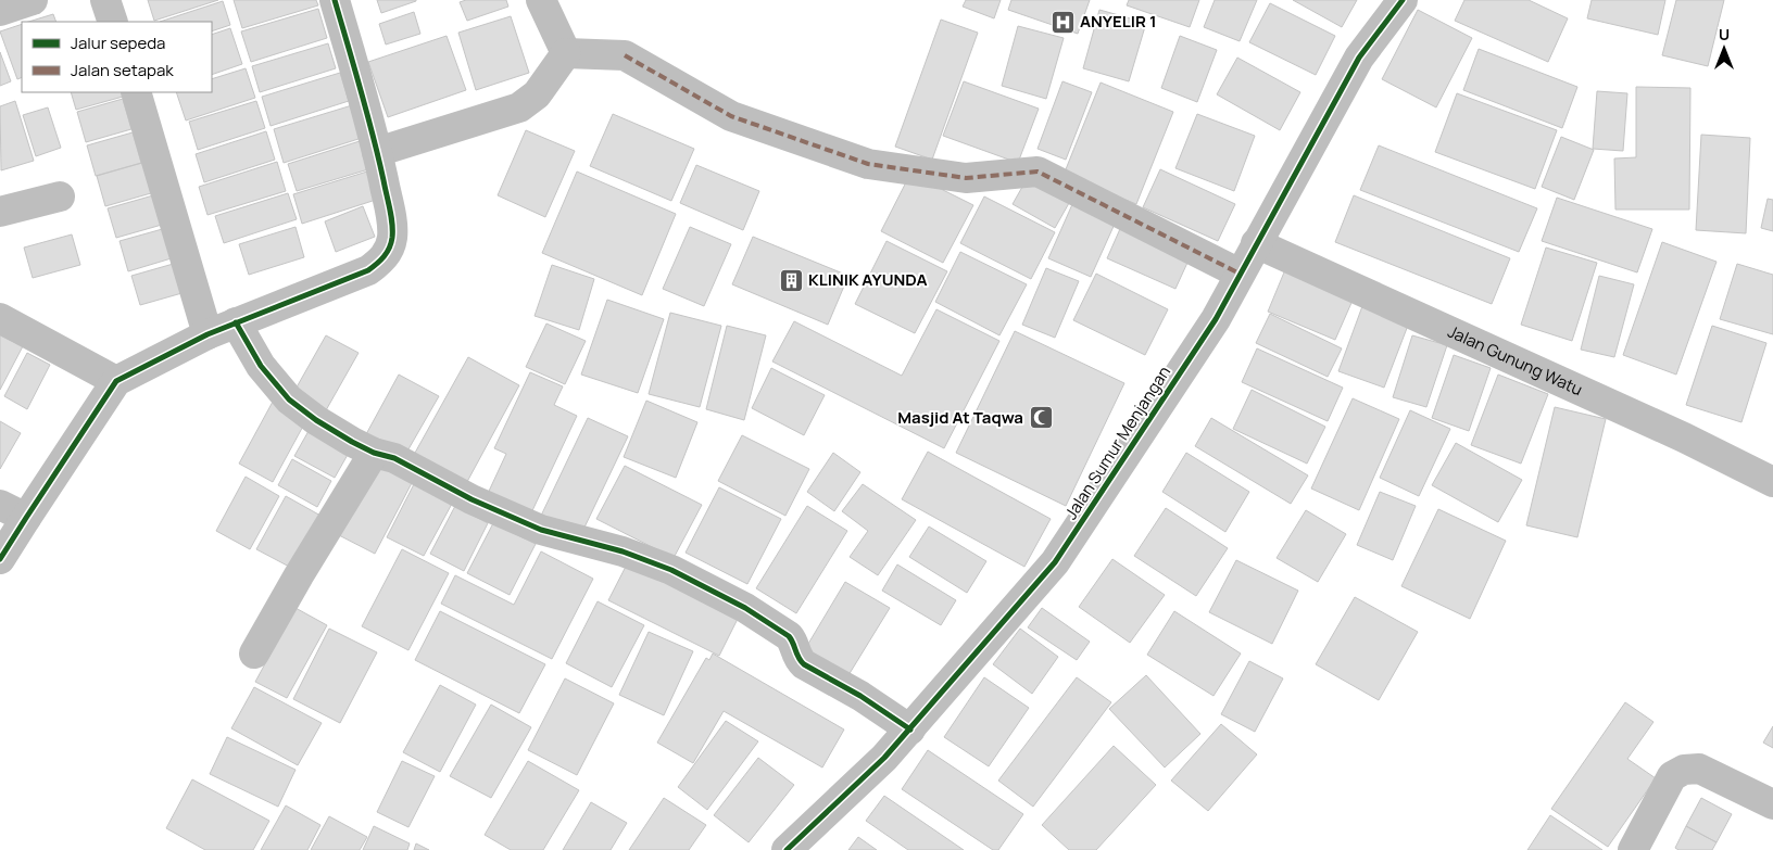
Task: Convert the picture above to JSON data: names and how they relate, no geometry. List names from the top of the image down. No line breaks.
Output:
{"streets":{"street":["Jalan Gunung Watu","Jalan Sumur Menjangan"]},"crossings":[["Jalan Gunung Watu","Jalan Sumur Menjangan"]],"places":{"hospital":["ANYELIR 1"],"building":["KLINIK AYUNDA"],"mosque":["Masjid At Taqwa"]},"legend":["Jalur sepeda","Jalan setapak"],"north":"top"}
